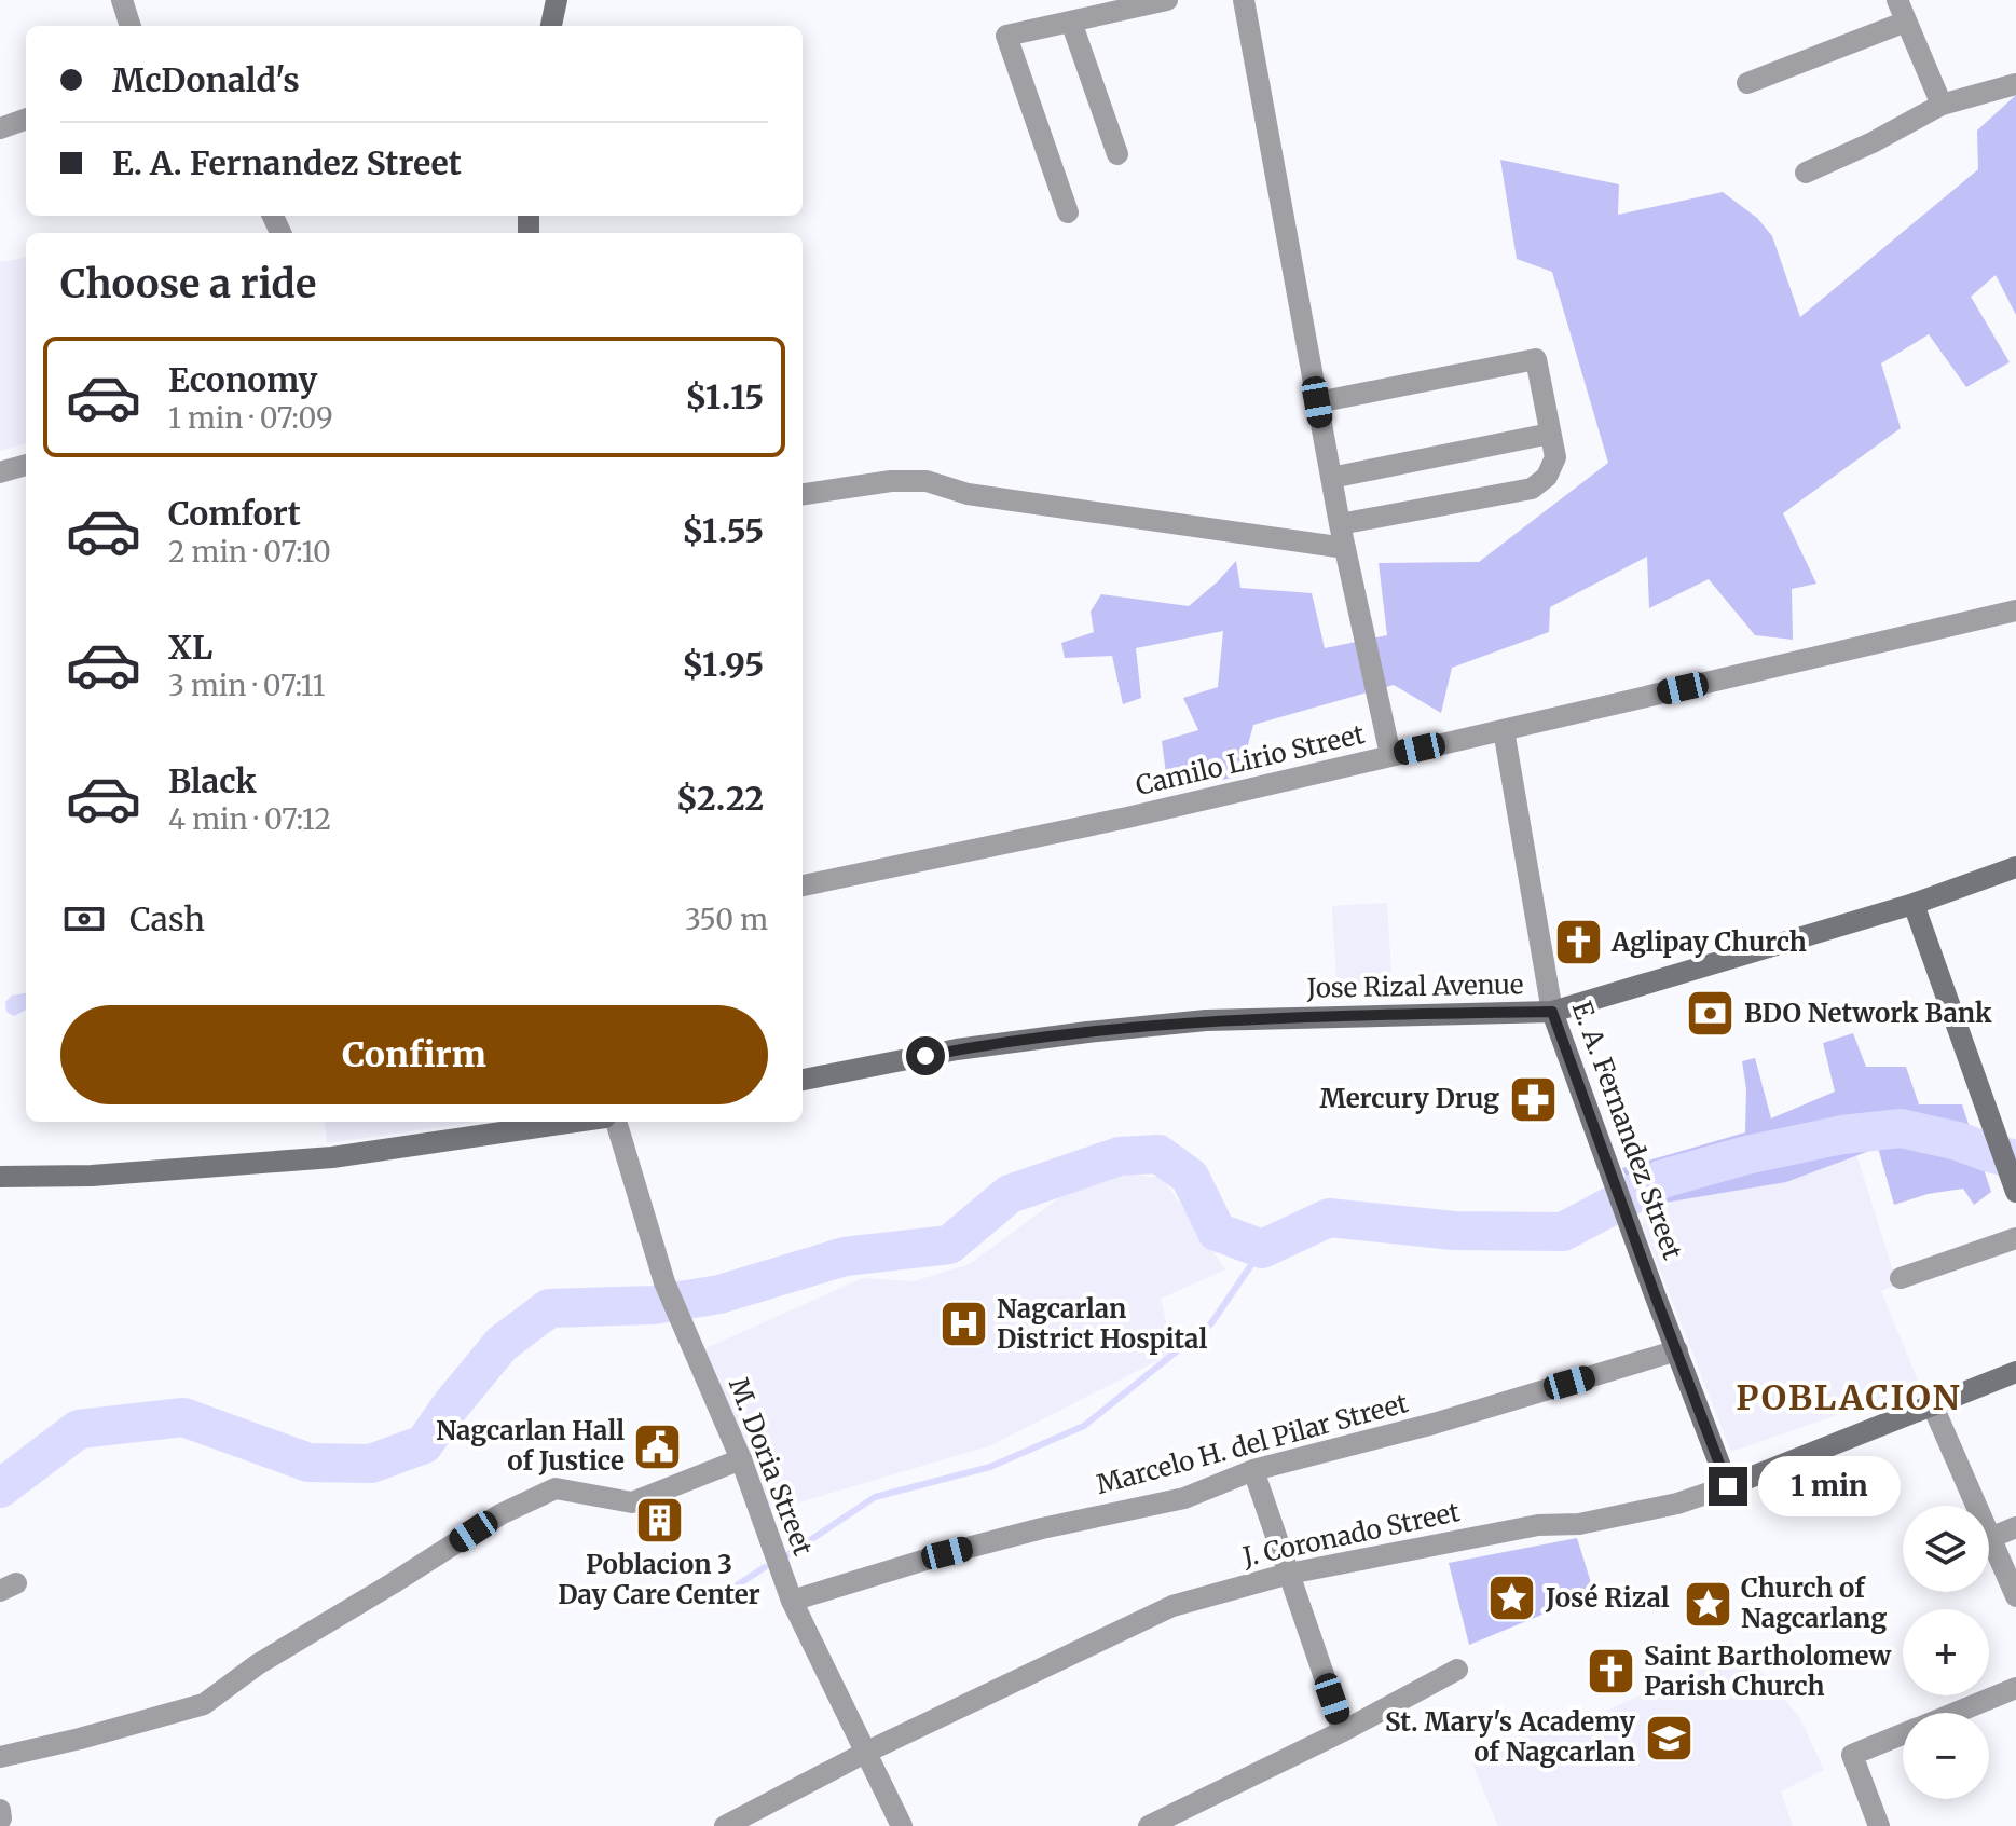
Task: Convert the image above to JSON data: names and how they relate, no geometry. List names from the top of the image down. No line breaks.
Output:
{"streets":{"main road":["Jose Rizal Avenue","E. A. Fernandez Street","J. Coronado Street"],"street":["Camilo Lirio Street","Marcelo H. del Pilar Street","M. Doria Street"]},"crossings":[["Camilo Lirio Street","E. A. Fernandez Street"],["Jose Rizal Avenue","E. A. Fernandez Street"],["E. A. Fernandez Street","Marcelo H. del Pilar Street"],["E. A. Fernandez Street","J. Coronado Street"],["Marcelo H. del Pilar Street","M. Doria Street"],["M. Doria Street","J. Coronado Street"]],"districts":["POBLACION"],"places":{"church":["Aglipay Church","Saint Bartholomew Parish Church"],"bank":["BDO Network Bank"],"pharmacy":["Mercury Drug"],"hospital":["Nagcarlan District Hospital"],"public building":["Nagcarlan Hall of Justice"],"building":["Poblacion 3 Day Care Center"],"place":["José Rizal","Church of Nagcarlang"],"school or university":["St. Mary's Academy of Nagcarlan"]},"page":{"banner":["McDonald's","E. A. Fernandez Street"],"heading":"Choose a ride","list":[{"name":"Economy","note":"1 min · 07:09","value":"$1.15"},{"name":"Comfort","note":"2 min · 07:10","value":"$1.55"},{"name":"XL","note":"3 min · 07:11","value":"$1.95"},{"name":"Black","note":"4 min · 07:12","value":"$2.22"}],"pay":["Cash","350 m"],"buttons":"Confirm","bubble":"1 min","map_buttons":["+","−"]}}
